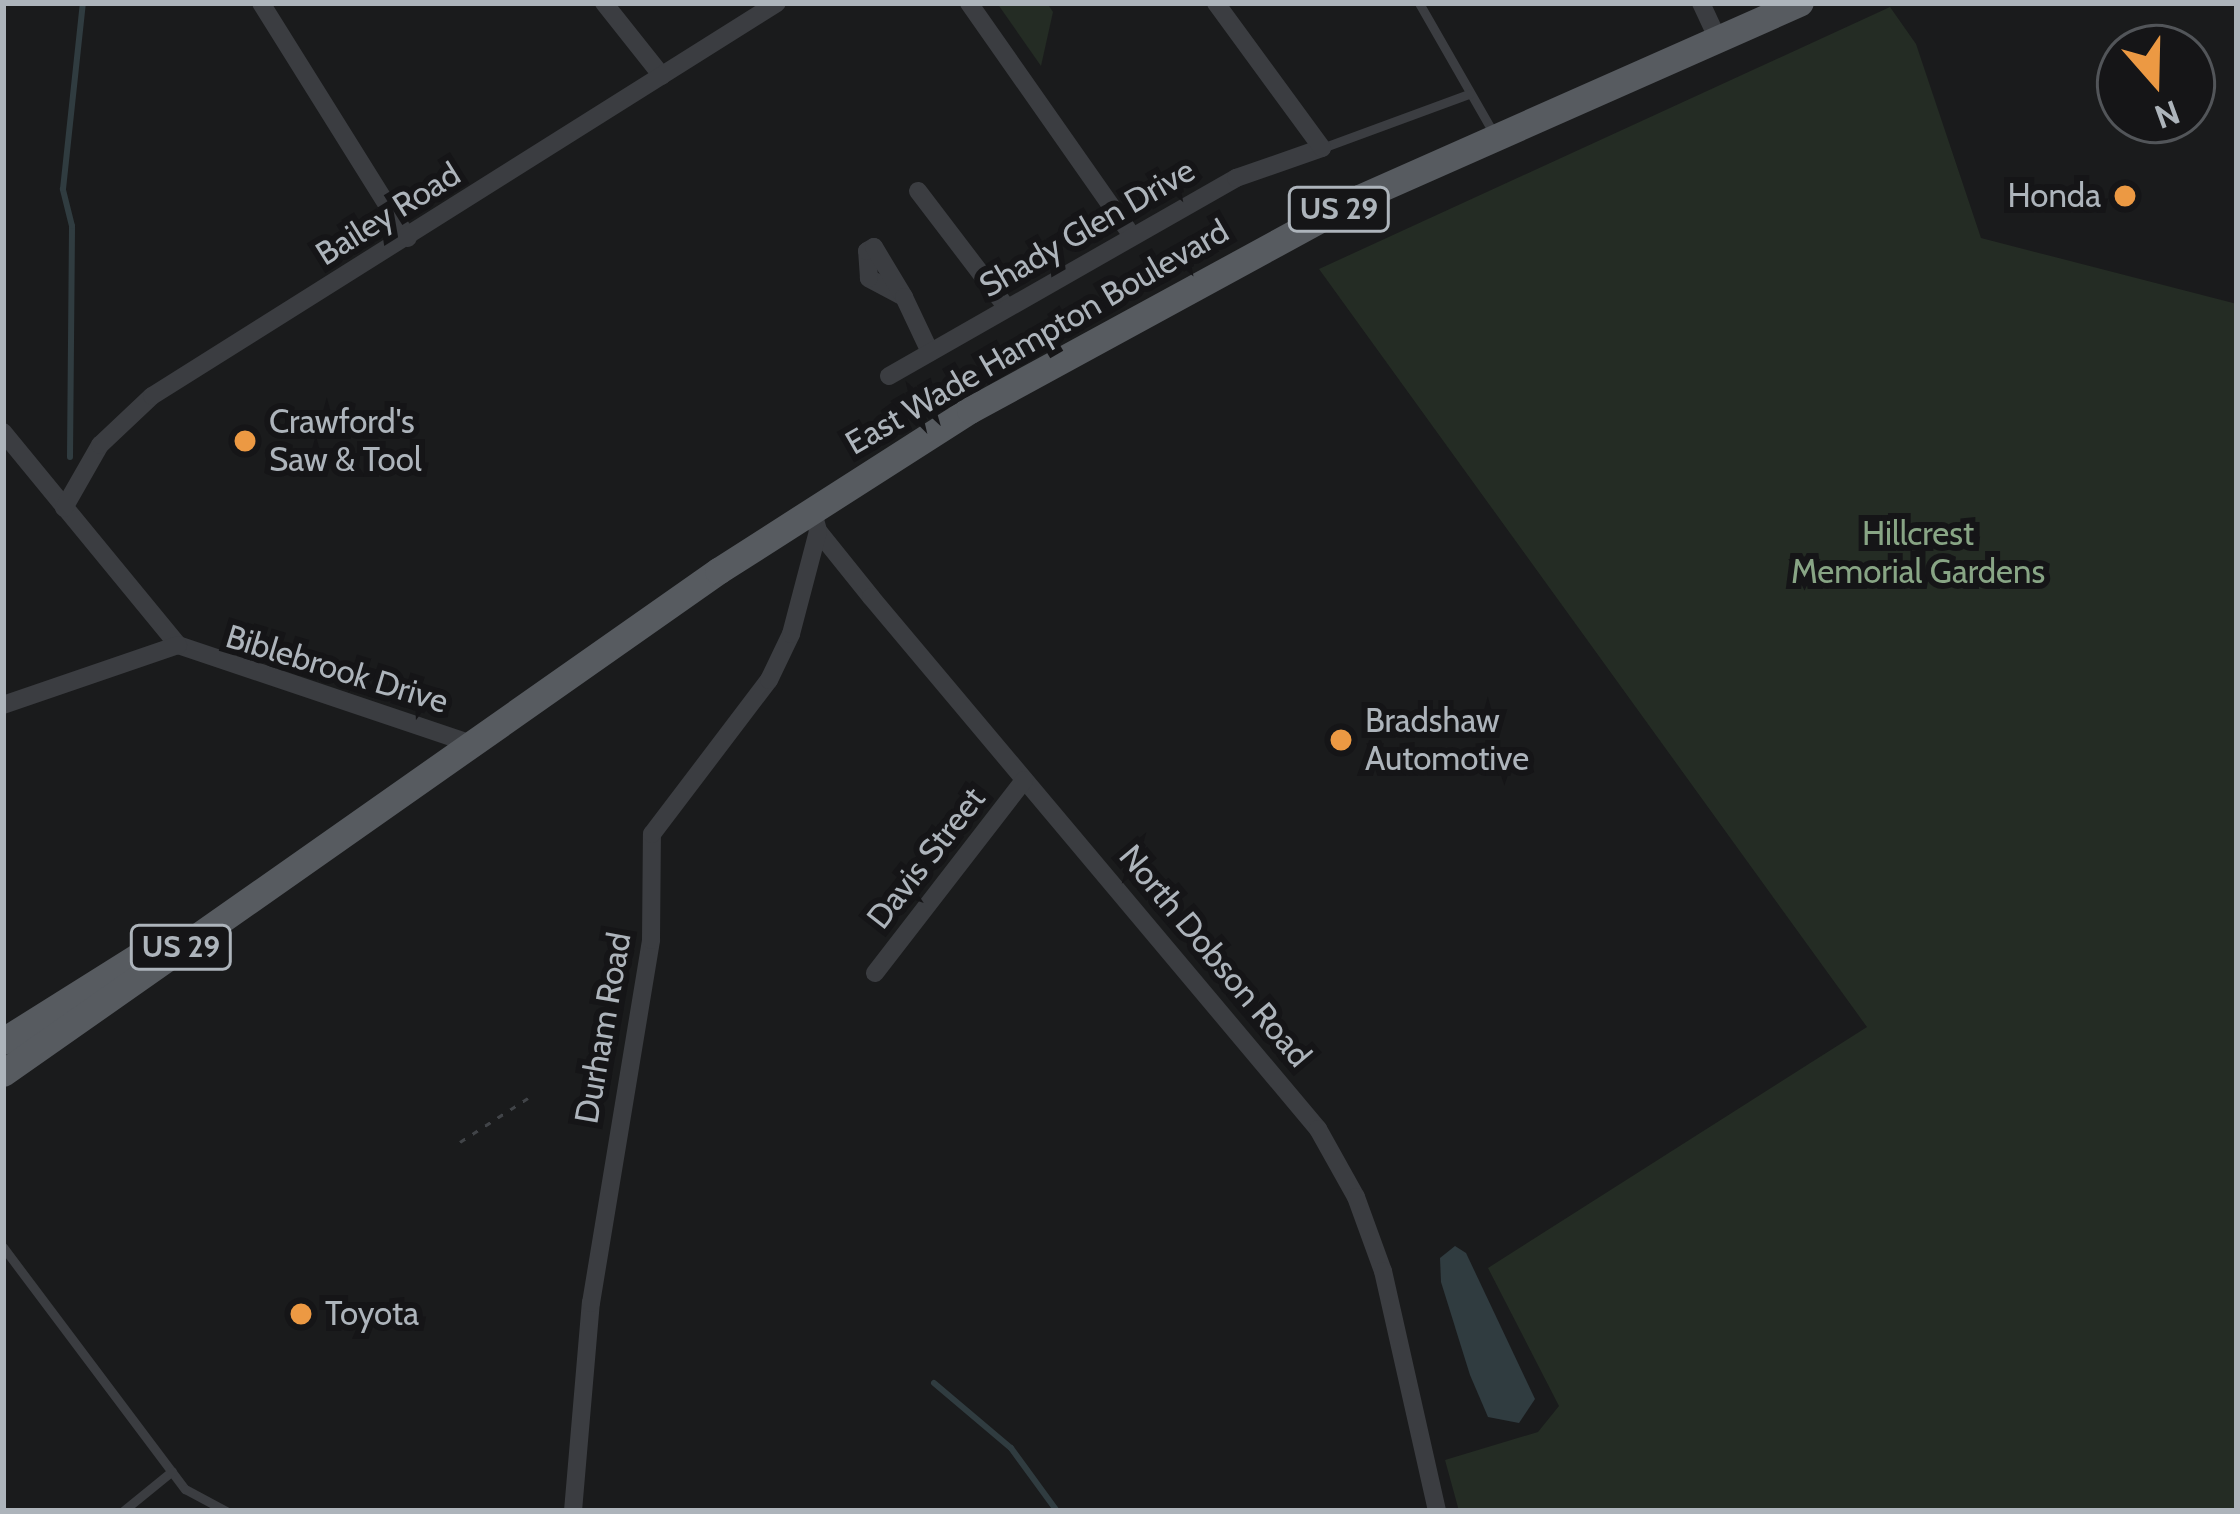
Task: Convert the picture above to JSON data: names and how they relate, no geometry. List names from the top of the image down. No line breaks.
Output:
{"streets":{"main road":["US 29","East Wade Hampton Boulevard"],"street":["Bailey Road","Shady Glen Drive","Biblebrook Drive","Davis Street","North Dobson Road","Durham Road"]},"crossings":[["Bailey Road","Biblebrook Drive"],["East Wade Hampton Boulevard","Biblebrook Drive"],["East Wade Hampton Boulevard","North Dobson Road"],["East Wade Hampton Boulevard","Durham Road"],["Davis Street","North Dobson Road"],["North Dobson Road","Durham Road"]],"parks":["Hillcrest Memorial Gardens"],"places":["Honda","Crawford's Saw & Tool","Bradshaw Automotive","Toyota"],"north":"bottom"}
